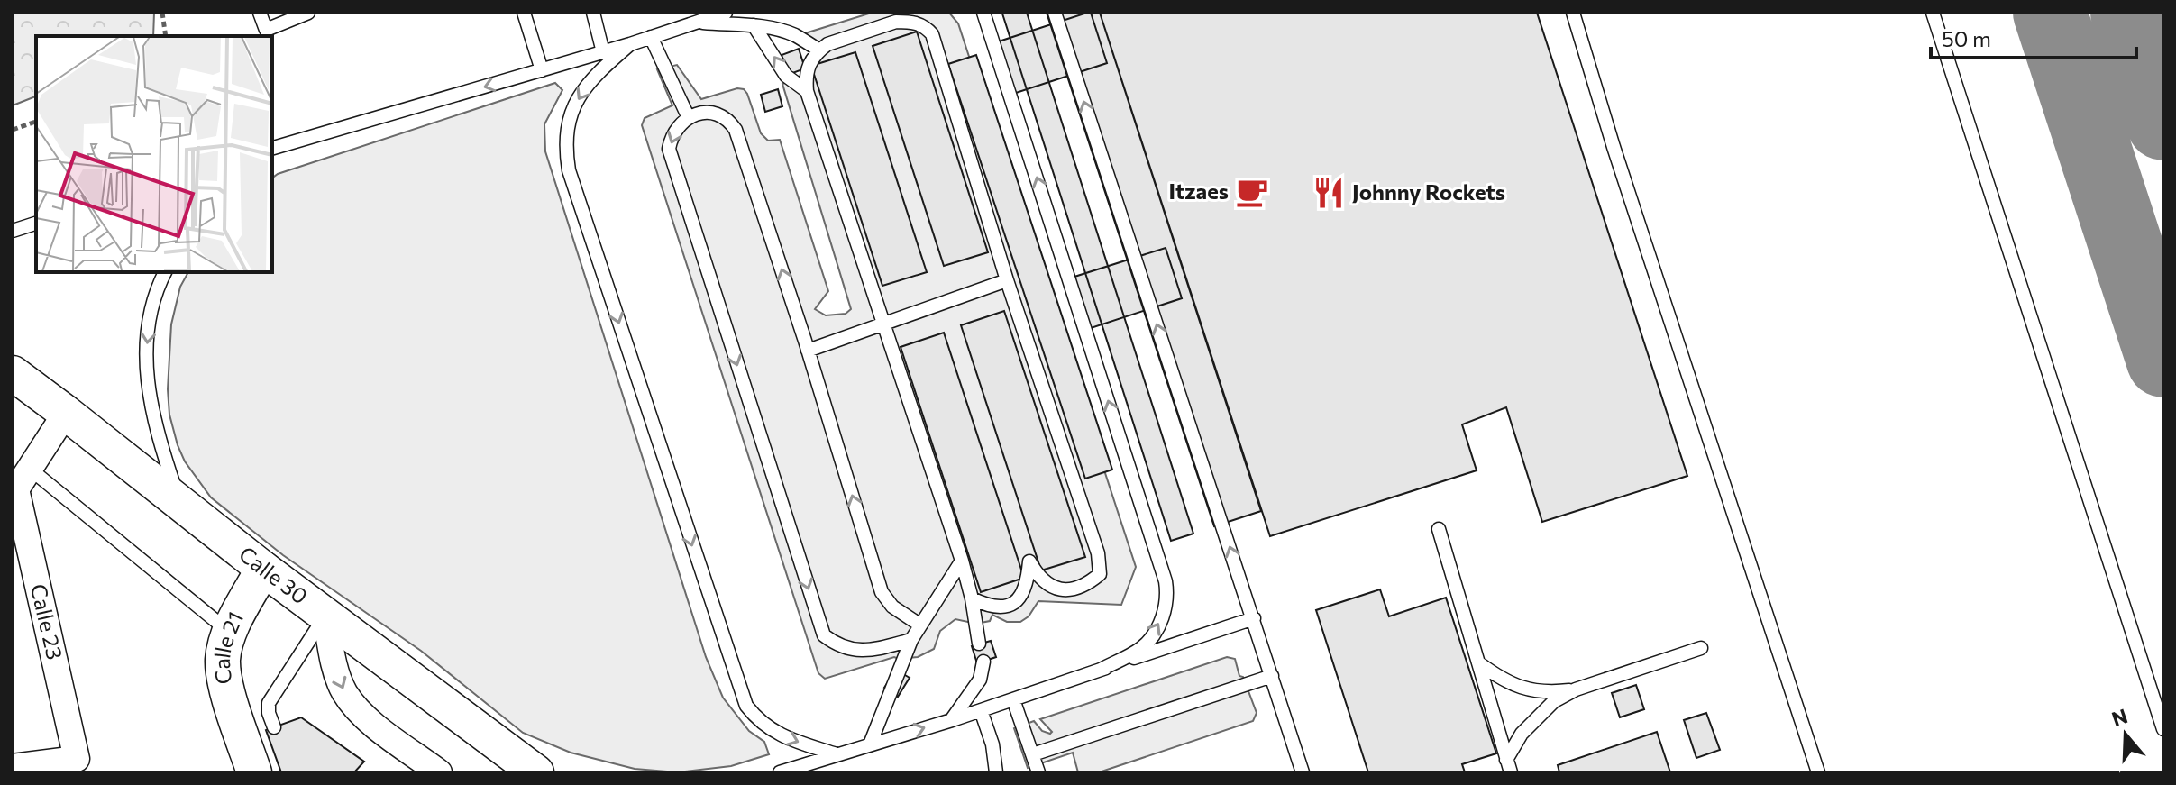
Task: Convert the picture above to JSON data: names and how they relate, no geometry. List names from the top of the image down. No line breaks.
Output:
{"streets":{"street":["Calle 30","Calle 23","Calle 21"]},"crossings":[["Calle 30","Calle 21"]],"places":{"cafe":["Itzaes"],"restaurant":["Johnny Rockets"]},"scale_bar":"50 m","north":"top"}
